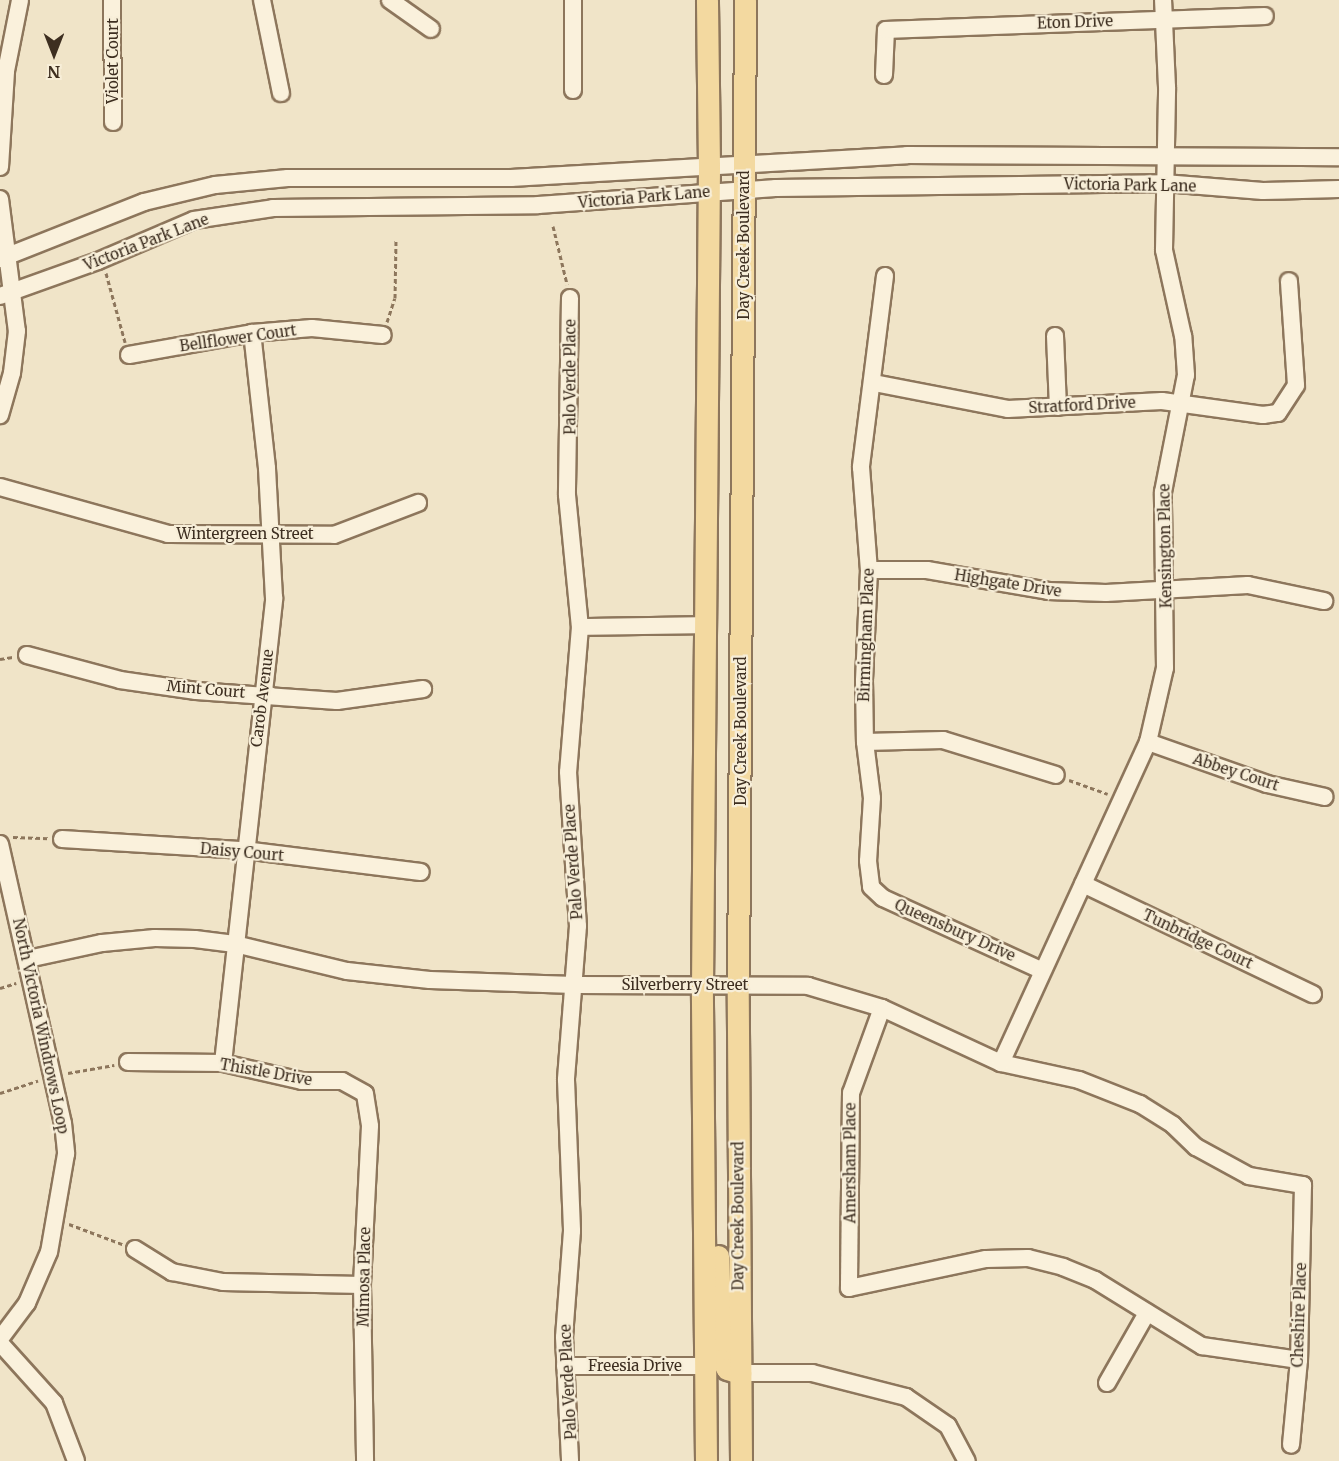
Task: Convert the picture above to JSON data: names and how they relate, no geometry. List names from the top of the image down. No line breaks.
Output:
{"streets":{"main road":["Day Creek Boulevard"],"street":["Eton Drive","Violet Court","Victoria Park Lane","Bellflower Court","Palo Verde Place","Stratford Drive","Wintergreen Street","Kensington Place","Highgate Drive","Birmingham Place","Mint Court","Carob Avenue","Abbey Court","Daisy Court","Queensbury Drive","Tunbridge Court","Silverberry Street","North Victoria Windrows Loop","Thistle Drive","Amersham Place","Mimosa Place","Cheshire Place","Freesia Drive"]},"crossings":[["Eton Drive","Kensington Place"],["Victoria Park Lane","Day Creek Boulevard"],["Victoria Park Lane","Kensington Place"],["Day Creek Boulevard","Silverberry Street"],["Bellflower Court","Carob Avenue"],["Palo Verde Place","Silverberry Street"],["Palo Verde Place","Freesia Drive"],["Stratford Drive","Kensington Place"],["Stratford Drive","Birmingham Place"],["Wintergreen Street","Carob Avenue"],["Kensington Place","Highgate Drive"],["Kensington Place","Abbey Court"],["Kensington Place","Queensbury Drive"],["Kensington Place","Tunbridge Court"],["Kensington Place","Silverberry Street"],["Highgate Drive","Birmingham Place"],["Birmingham Place","Queensbury Drive"],["Mint Court","Carob Avenue"],["Carob Avenue","Daisy Court"],["Carob Avenue","Silverberry Street"],["Carob Avenue","Thistle Drive"],["Silverberry Street","North Victoria Windrows Loop"],["Silverberry Street","Amersham Place"],["Silverberry Street","Cheshire Place"],["Thistle Drive","Mimosa Place"]],"north":"bottom"}
